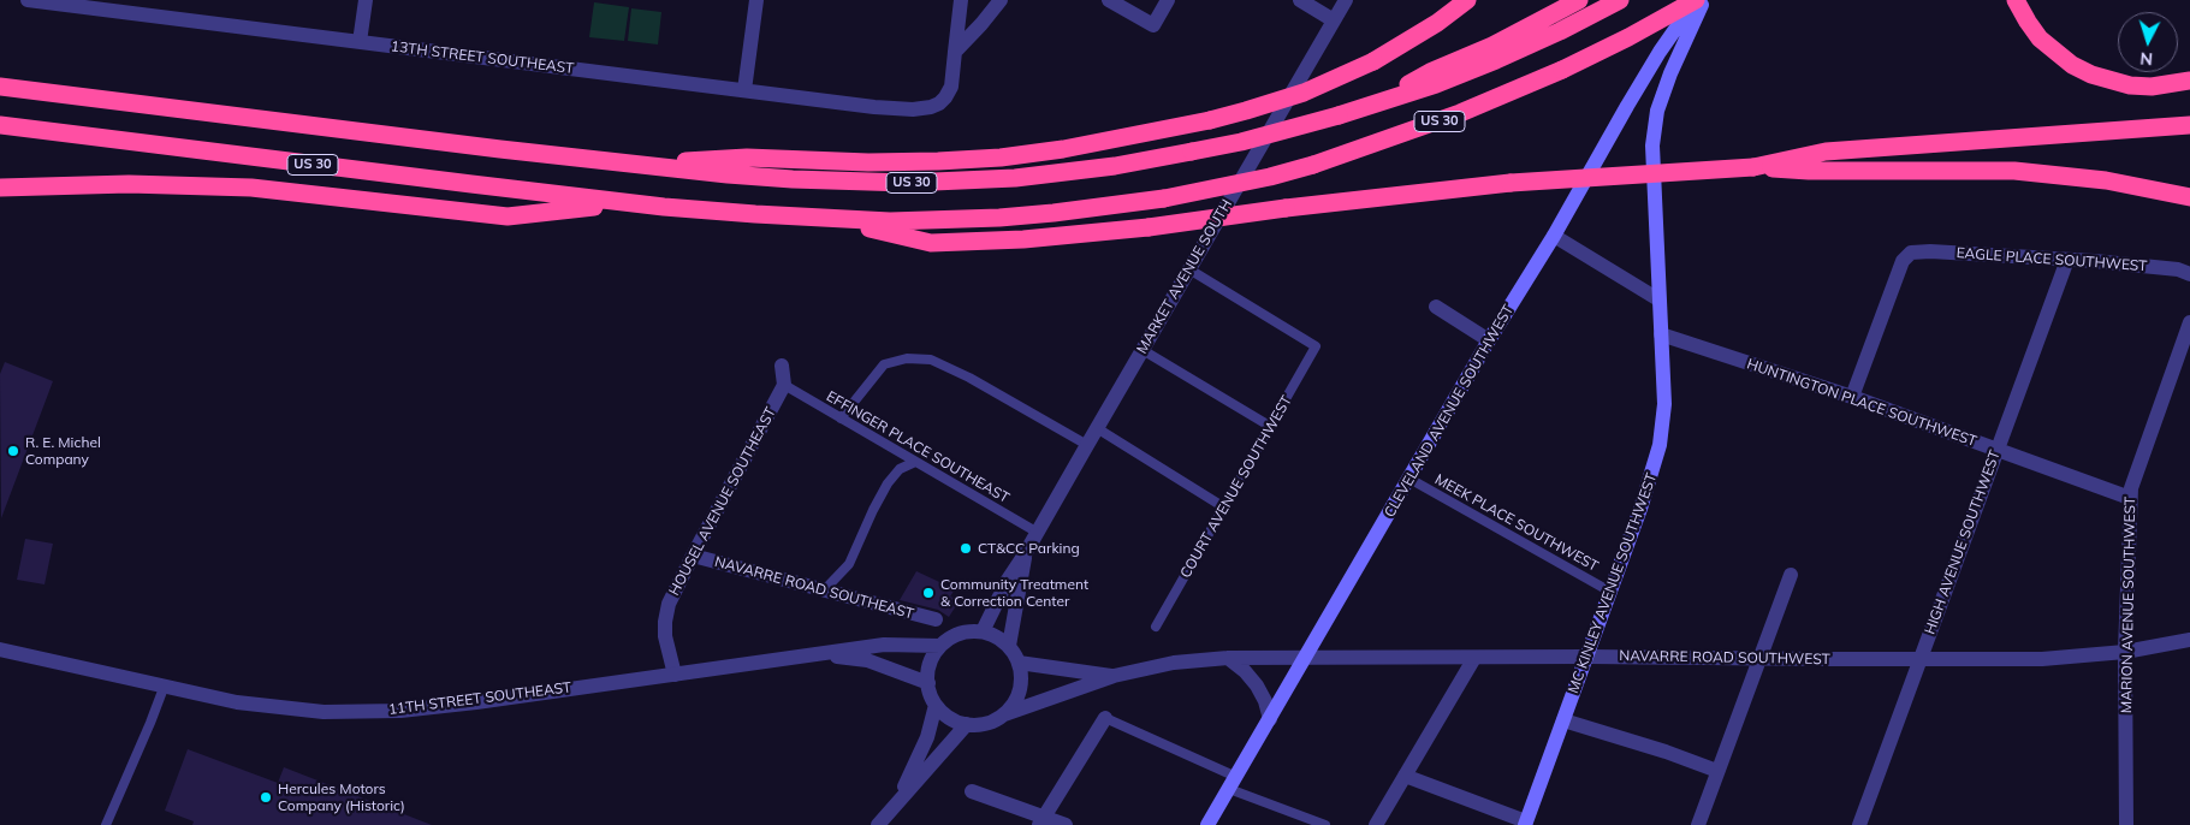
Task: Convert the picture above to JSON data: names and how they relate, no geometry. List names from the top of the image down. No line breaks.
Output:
{"streets":{"highway":["US 30"],"main road":["CLEVELAND AVENUE SOUTHWEST","MC KINLEY AVENUE SOUTHWEST"],"street":["13TH STREET SOUTHEAST","EAGLE PLACE SOUTHWEST","MARKET AVENUE SOUTH","HUNTINGTON PLACE SOUTHWEST","HOUSEL AVENUE SOUTHEAST","HIGH AVENUE SOUTHWEST","NAVARRE ROAD SOUTHEAST","MARION AVENUE SOUTHWEST","NAVARRE ROAD SOUTHWEST","11TH STREET SOUTHEAST"],"lane":["EFFINGER PLACE SOUTHEAST","COURT AVENUE SOUTHWEST","MEEK PLACE SOUTHWEST"]},"crossings":[["US 30","CLEVELAND AVENUE SOUTHWEST"],["EAGLE PLACE SOUTHWEST","HUNTINGTON PLACE SOUTHWEST"],["EAGLE PLACE SOUTHWEST","HIGH AVENUE SOUTHWEST"],["MARKET AVENUE SOUTH","EFFINGER PLACE SOUTHEAST"],["MARKET AVENUE SOUTH","COURT AVENUE SOUTHWEST"],["MARKET AVENUE SOUTH","NAVARRE ROAD SOUTHWEST"],["MARKET AVENUE SOUTH","11TH STREET SOUTHEAST"],["HUNTINGTON PLACE SOUTHWEST","HIGH AVENUE SOUTHWEST"],["HUNTINGTON PLACE SOUTHWEST","MC KINLEY AVENUE SOUTHWEST"],["HUNTINGTON PLACE SOUTHWEST","MARION AVENUE SOUTHWEST"],["CLEVELAND AVENUE SOUTHWEST","MEEK PLACE SOUTHWEST"],["CLEVELAND AVENUE SOUTHWEST","NAVARRE ROAD SOUTHWEST"],["EFFINGER PLACE SOUTHEAST","HOUSEL AVENUE SOUTHEAST"],["HOUSEL AVENUE SOUTHEAST","NAVARRE ROAD SOUTHEAST"],["HOUSEL AVENUE SOUTHEAST","11TH STREET SOUTHEAST"],["MEEK PLACE SOUTHWEST","MC KINLEY AVENUE SOUTHWEST"],["HIGH AVENUE SOUTHWEST","NAVARRE ROAD SOUTHWEST"],["MC KINLEY AVENUE SOUTHWEST","NAVARRE ROAD SOUTHWEST"],["MARION AVENUE SOUTHWEST","NAVARRE ROAD SOUTHWEST"],["NAVARRE ROAD SOUTHWEST","11TH STREET SOUTHEAST"]],"places":["R. E. Michel Company","CT&CC Parking","Community Treatment & Correction Center","Hercules Motors Company (Historic)"],"north":"bottom"}
